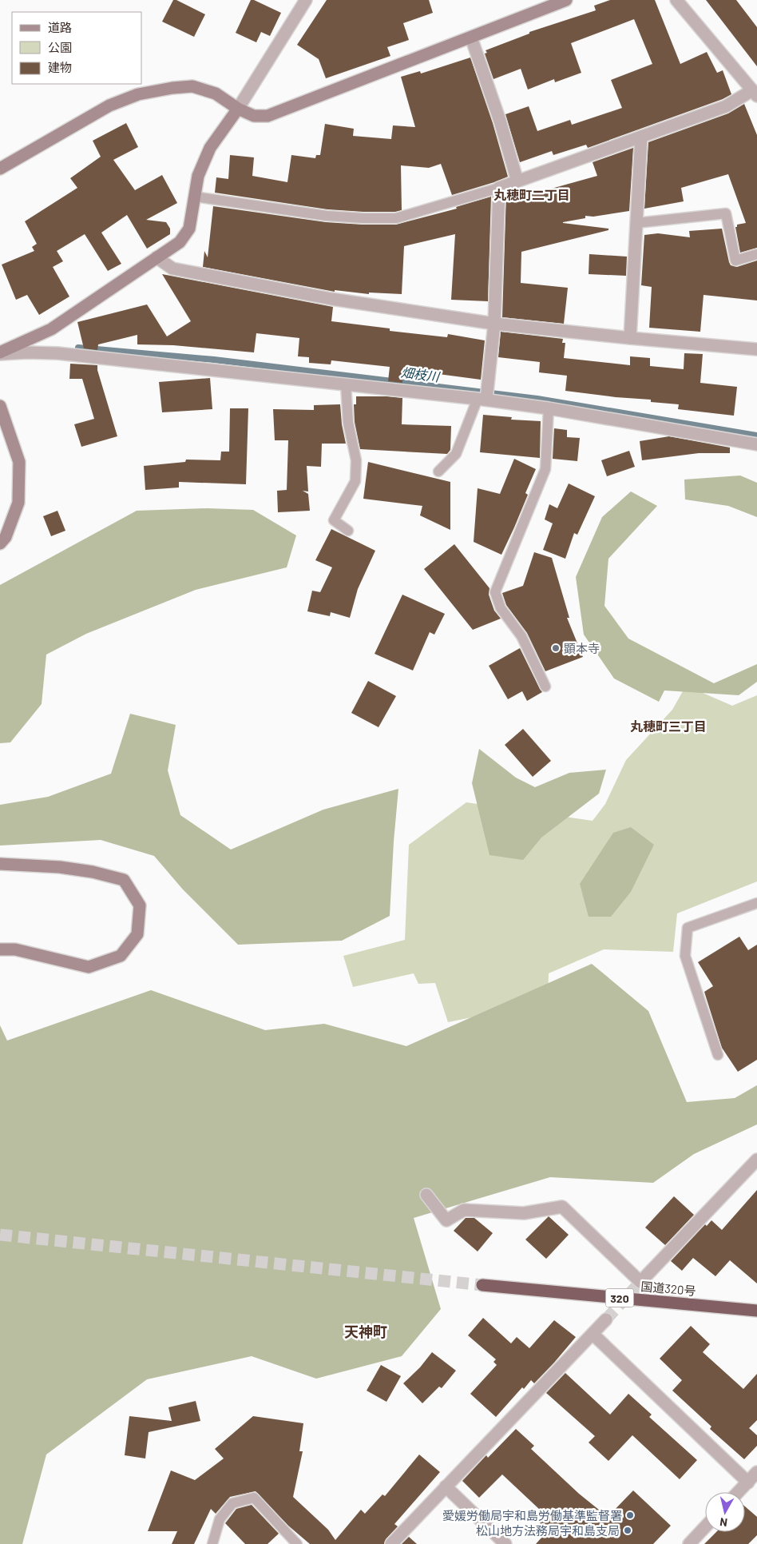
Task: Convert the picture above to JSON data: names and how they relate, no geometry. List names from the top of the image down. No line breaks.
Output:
{"streets":{"highway":["国道320号","320"]},"districts":["丸穂町二丁目","丸穂町三丁目","天神町"],"water":["畑枝川"],"places":["顕本寺","愛媛労働局宇和島労働基準監督署","松山地方法務局宇和島支局"],"legend":["道路","公園","建物"],"north":"bottom"}
